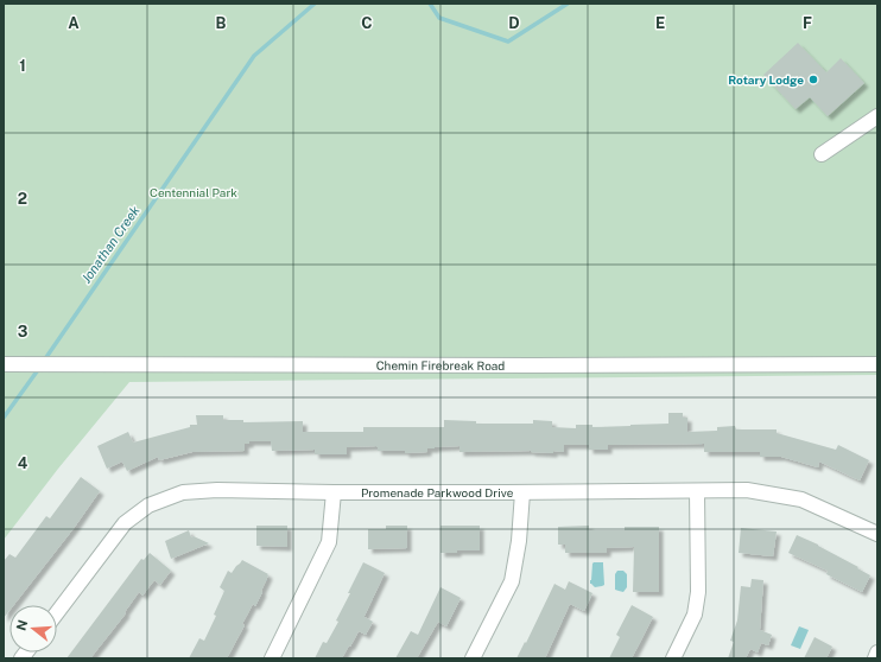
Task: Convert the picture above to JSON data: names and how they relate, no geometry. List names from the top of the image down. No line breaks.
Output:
{"streets":{"street":["Chemin Firebreak Road","Promenade Parkwood Drive"]},"water":["Jonathan Creek"],"parks":["Centennial Park"],"places":["Rotary Lodge"],"north":"left","grid":{"columns":["A","B","C","D","E","F"],"rows":["1","2","3","4"]}}
